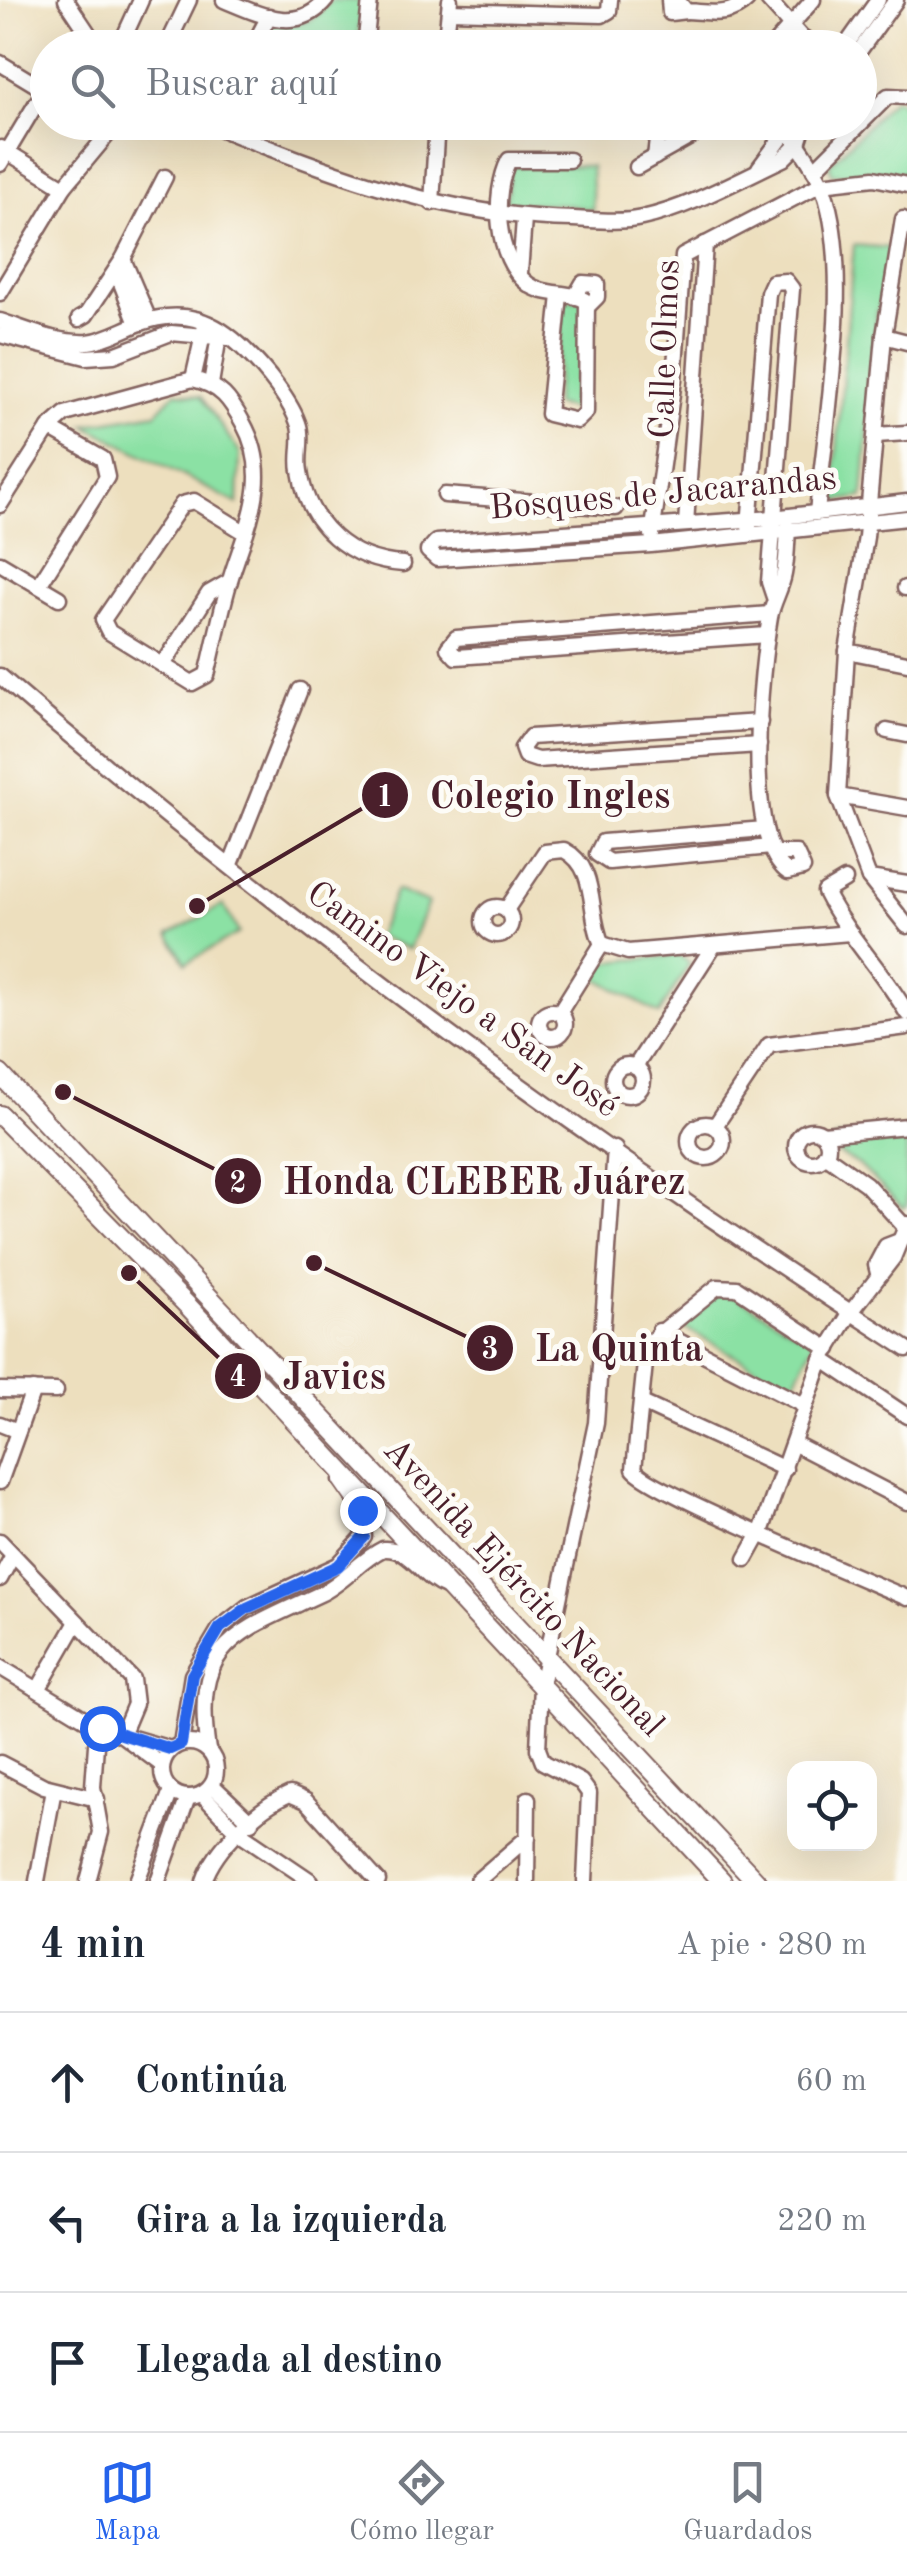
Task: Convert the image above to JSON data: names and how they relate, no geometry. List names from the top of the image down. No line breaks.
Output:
{"streets":{"main road":["Avenida Ejército Nacional"],"street":["Calle Olmos","Bosques de Jacarandas","Camino Viejo a San José"]},"crossings":[["Calle Olmos","Bosques de Jacarandas"]],"places":["Colegio Ingles","Honda CLEBER Juárez","La Quinta","Javics"],"page":{"search":"Buscar aquí","heading":["4 min","A pie · 280 m"],"list":[["Continúa","60 m"],["Gira a la izquierda","220 m"],"Llegada al destino"],"nav":["Mapa","Cómo llegar","Guardados"]}}
